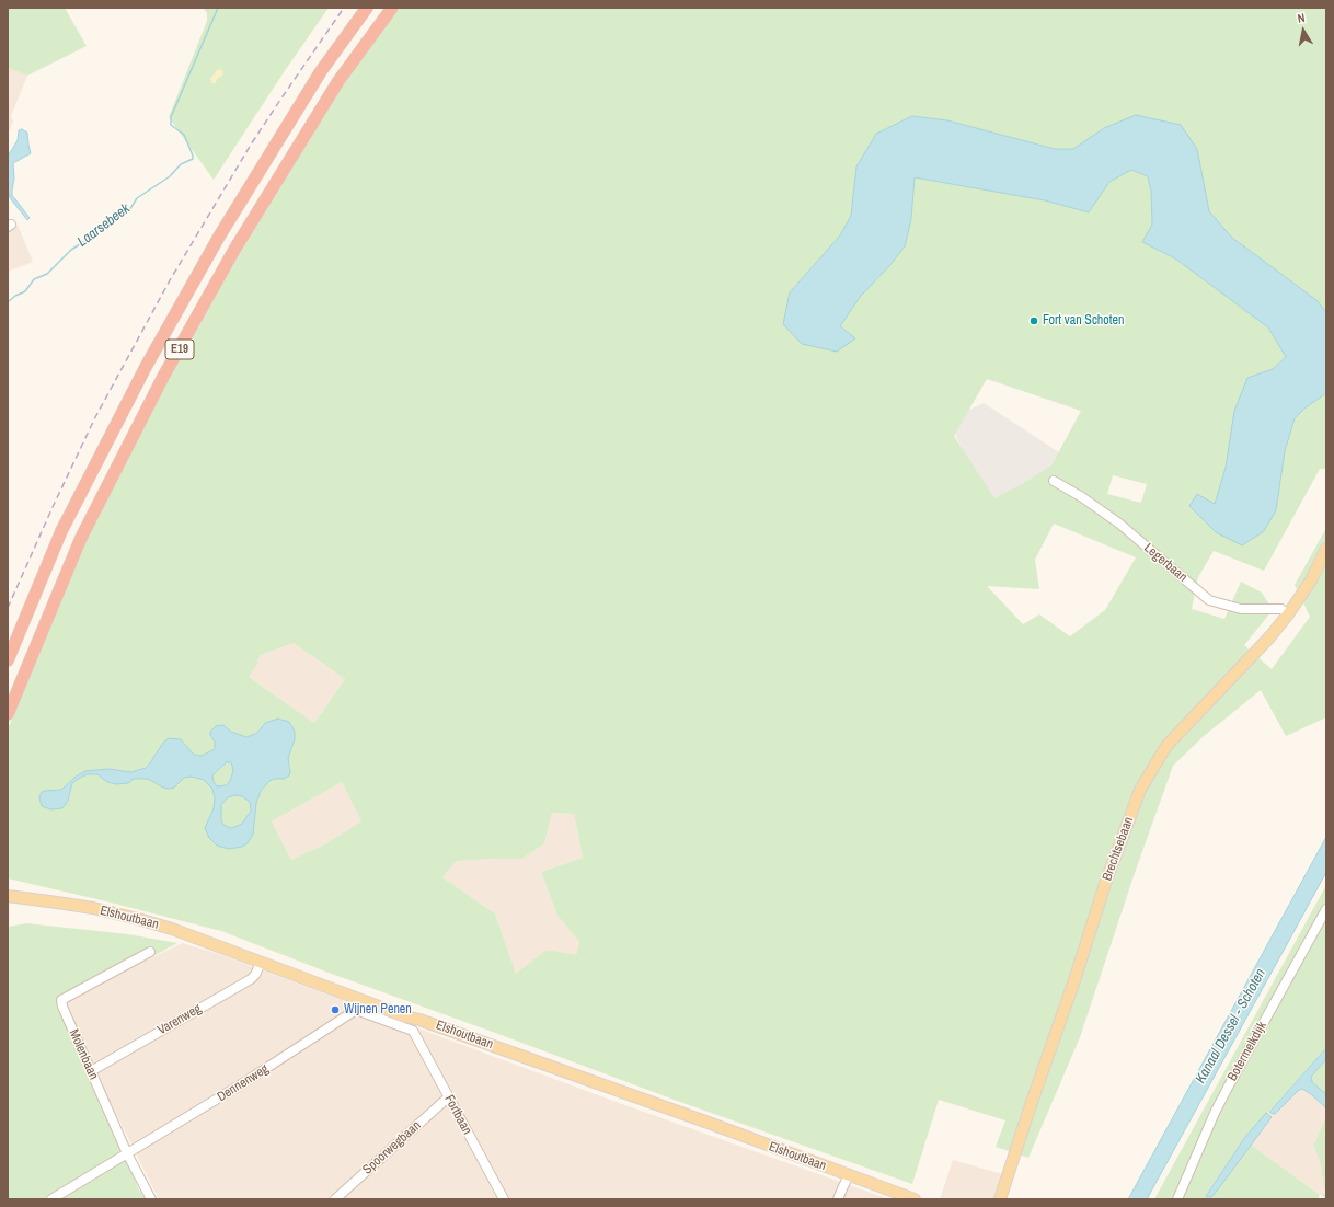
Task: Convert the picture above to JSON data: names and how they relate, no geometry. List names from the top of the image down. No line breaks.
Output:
{"streets":{"highway":["E19"],"main road":["Brechtsebaan","Elshoutbaan"],"street":["Legerbaan","Varenweg","Botermelkdijk","Molenbaan","Dennenweg","Fortbaan","Spoorwegbaan"]},"crossings":[["Legerbaan","Brechtsebaan"],["Elshoutbaan","Varenweg"],["Varenweg","Molenbaan"],["Molenbaan","Dennenweg"],["Dennenweg","Fortbaan"],["Fortbaan","Spoorwegbaan"]],"water":["Laarsebeek","Kanaal Dessel - Schoten"],"places":["Fort van Schoten","Wijnen Penen"],"north":"top"}
